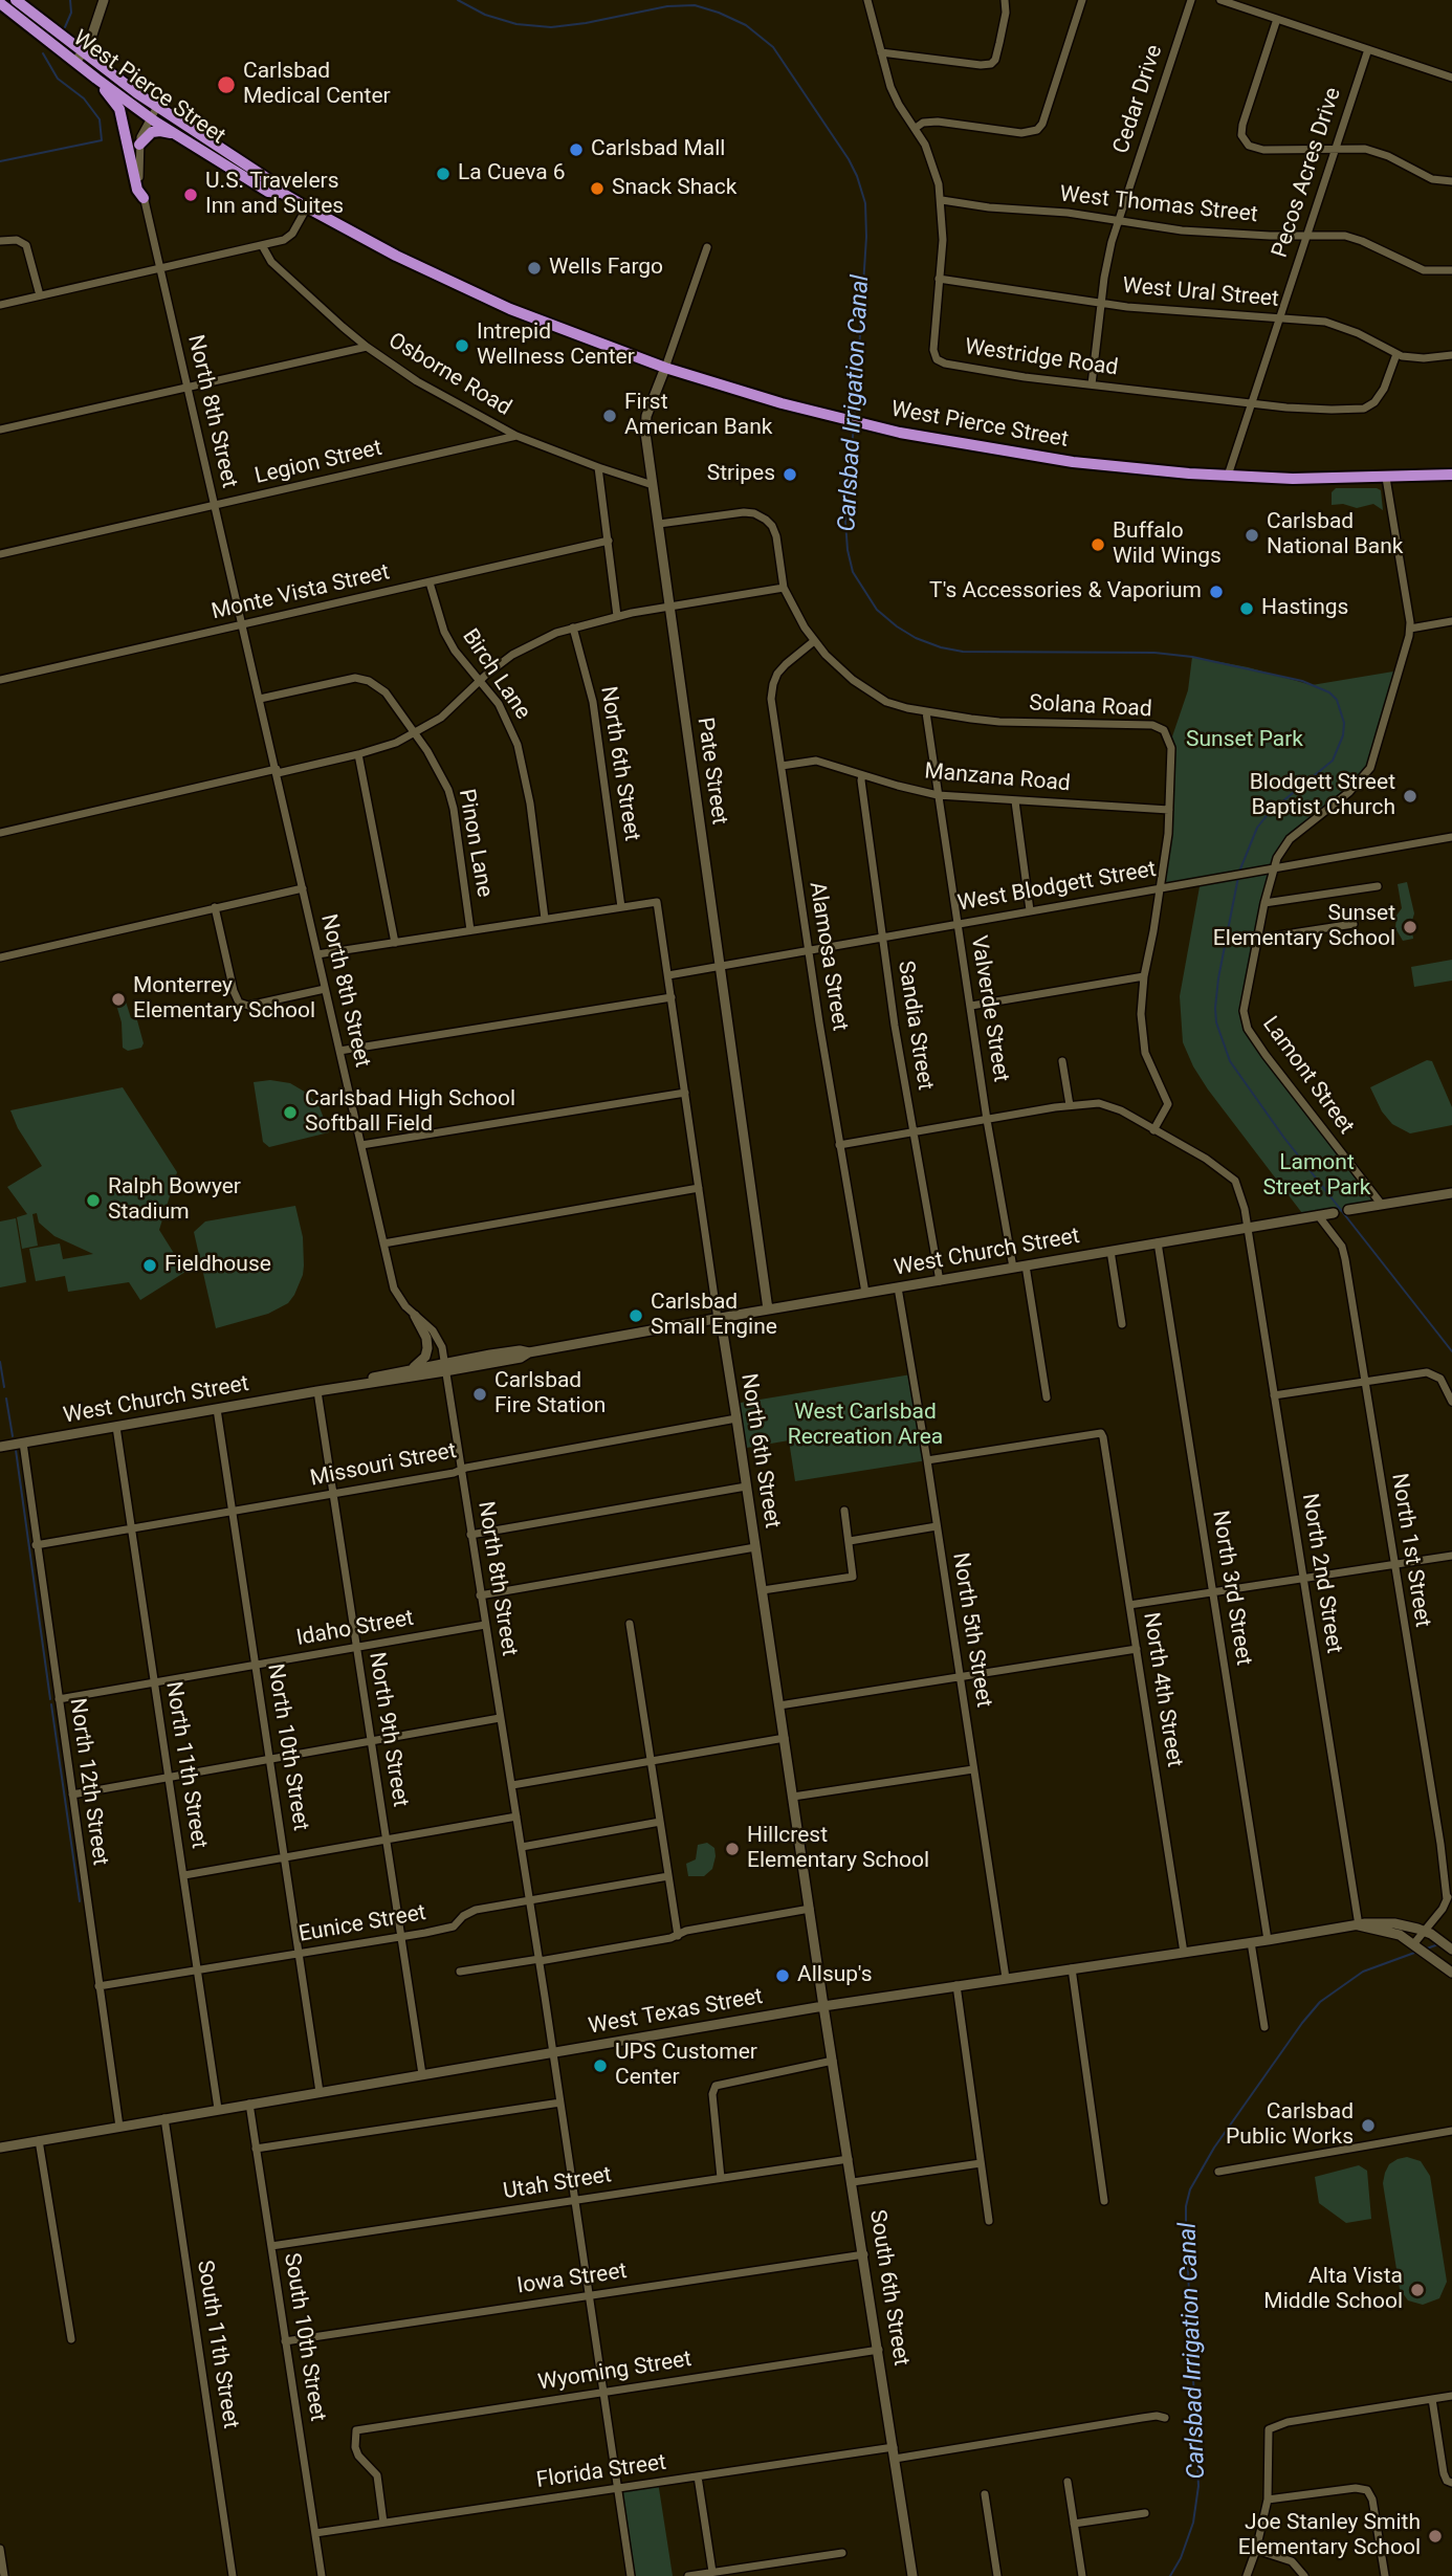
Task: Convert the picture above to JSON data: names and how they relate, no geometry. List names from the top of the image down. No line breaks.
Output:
{"streets":{"highway":["West Pierce Street"],"street":["Cedar Drive","Pecos Acres Drive","West Thomas Street","West Ural Street","Westridge Road","Osborne Road","North 8th Street","Legion Street","Monte Vista Street","Birch Lane","Solana Road","North 6th Street","Pate Street","Manzana Road","Pinon Lane","West Blodgett Street","Alamosa Street","Valverde Street","Sandia Street","Lamont Street","West Church Street","Missouri Street","North 1st Street","North 2nd Street","North 3rd Street","Idaho Street","North 5th Street","North 4th Street","North 9th Street","North 10th Street","North 11th Street","North 12th Street","Eunice Street","West Texas Street","Utah Street","Iowa Street","South 6th Street","South 10th Street","South 11th Street","Wyoming Street","Florida Street"]},"crossings":[["West Pierce Street","Pecos Acres Drive"],["West Pierce Street","North 8th Street"],["West Pierce Street","Pate Street"],["West Pierce Street","Lamont Street"],["Cedar Drive","West Thomas Street"],["Cedar Drive","West Ural Street"],["Cedar Drive","Westridge Road"],["Pecos Acres Drive","West Thomas Street"],["Pecos Acres Drive","West Ural Street"],["Pecos Acres Drive","Westridge Road"],["West Thomas Street","Westridge Road"],["West Ural Street","Westridge Road"],["Osborne Road","Legion Street"],["Osborne Road","Pate Street"],["North 8th Street","Legion Street"],["North 8th Street","Monte Vista Street"],["North 8th Street","Pinon Lane"],["North 8th Street","West Church Street"],["North 8th Street","Missouri Street"],["North 8th Street","Idaho Street"],["North 8th Street","Eunice Street"],["North 8th Street","West Texas Street"],["North 8th Street","Utah Street"],["North 8th Street","Iowa Street"],["North 8th Street","Wyoming Street"],["North 8th Street","Florida Street"],["Monte Vista Street","Birch Lane"],["Solana Road","Pate Street"],["Solana Road","Manzana Road"],["Solana Road","West Blodgett Street"],["Solana Road","Alamosa Street"],["Solana Road","Valverde Street"],["North 6th Street","West Blodgett Street"],["North 6th Street","West Church Street"],["North 6th Street","Missouri Street"],["North 6th Street","West Texas Street"],["North 6th Street","South 6th Street"],["Pate Street","West Blodgett Street"],["Pate Street","West Church Street"],["Manzana Road","Alamosa Street"],["Manzana Road","Valverde Street"],["Manzana Road","Sandia Street"],["West Blodgett Street","Alamosa Street"],["West Blodgett Street","Valverde Street"],["West Blodgett Street","Sandia Street"],["West Blodgett Street","Lamont Street"],["Alamosa Street","West Church Street"],["Valverde Street","West Church Street"],["Sandia Street","West Church Street"],["Lamont Street","West Church Street"],["West Church Street","North 1st Street"],["West Church Street","North 2nd Street"],["West Church Street","North 3rd Street"],["West Church Street","North 5th Street"],["West Church Street","North 9th Street"],["West Church Street","North 10th Street"],["West Church Street","North 11th Street"],["West Church Street","North 12th Street"],["Missouri Street","North 9th Street"],["Missouri Street","North 10th Street"],["Missouri Street","North 11th Street"],["Missouri Street","North 12th Street"],["North 2nd Street","West Texas Street"],["North 3rd Street","West Texas Street"],["Idaho Street","North 9th Street"],["Idaho Street","North 10th Street"],["Idaho Street","North 11th Street"],["Idaho Street","North 12th Street"],["North 5th Street","North 4th Street"],["North 5th Street","West Texas Street"],["North 4th Street","West Texas Street"],["North 9th Street","Eunice Street"],["North 9th Street","West Texas Street"],["North 10th Street","Eunice Street"],["North 10th Street","West Texas Street"],["North 11th Street","Eunice Street"],["North 11th Street","West Texas Street"],["North 12th Street","Eunice Street"],["North 12th Street","West Texas Street"],["West Texas Street","South 6th Street"],["West Texas Street","South 10th Street"],["West Texas Street","South 11th Street"],["Utah Street","South 6th Street"],["Utah Street","South 10th Street"],["Iowa Street","South 6th Street"],["Iowa Street","South 10th Street"],["South 6th Street","Wyoming Street"],["South 6th Street","Florida Street"],["South 10th Street","Florida Street"],["Wyoming Street","Florida Street"]],"water":["Carlsbad Irrigation Canal"],"parks":["Sunset Park","Lamont Street Park","West Carlsbad Recreation Area"],"places":["Carlsbad Medical Center","Carlsbad Mall","La Cueva 6","Snack Shack","U.S. Travelers Inn and Suites","Wells Fargo","Intrepid Wellness Center","First American Bank","Stripes","Carlsbad National Bank","Buffalo Wild Wings","T's Accessories & Vaporium","Hastings","Blodgett Street Baptist Church","Sunset Elementary School","Monterrey Elementary School","Carlsbad High School Softball Field","Ralph Bowyer Stadium","Fieldhouse","Carlsbad Small Engine","Carlsbad Fire Station","Hillcrest Elementary School","Allsup's","UPS Customer Center","Carlsbad Public Works","Alta Vista Middle School","Joe Stanley Smith Elementary School"]}
